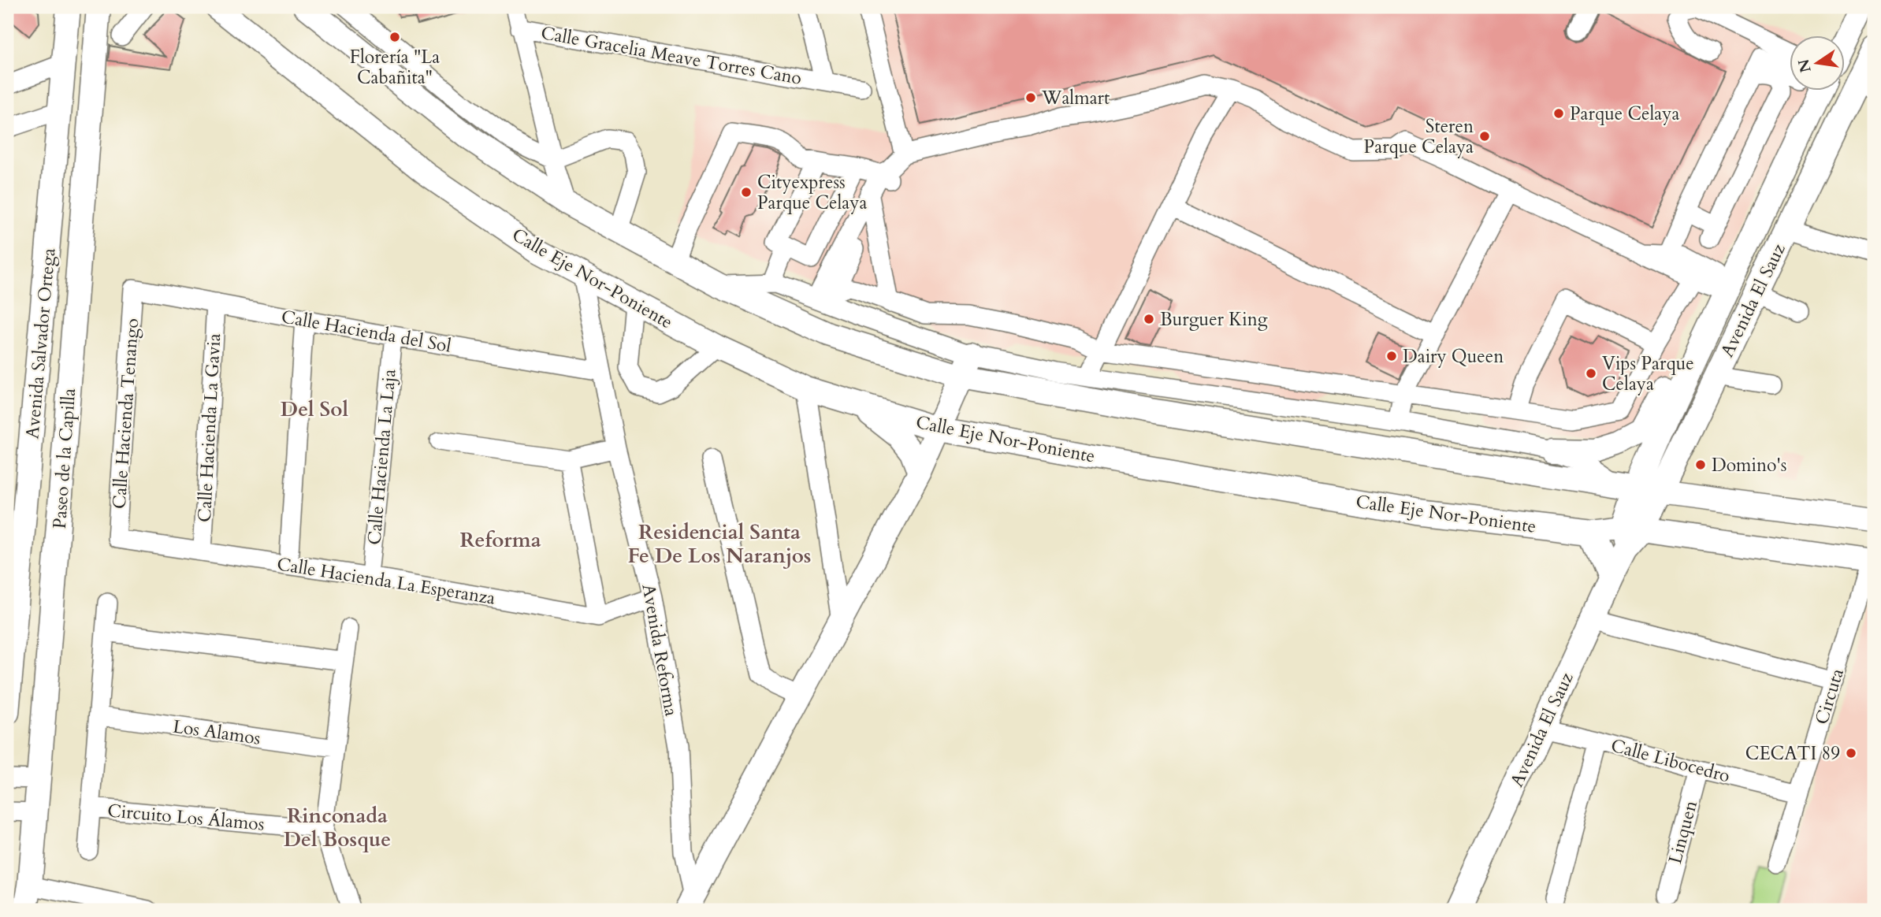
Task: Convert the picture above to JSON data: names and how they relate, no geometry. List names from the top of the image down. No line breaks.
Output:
{"streets":{"main road":["Calle Eje Nor-Poniente","Avenida El Sauz","Avenida Salvador Ortega","Paseo de la Capilla"],"street":["Calle Gracelia Meave Torres Cano","Calle Hacienda del Sol","Calle Hacienda Tenango","Calle Hacienda La Gavia","Calle Hacienda La Laja","Calle Hacienda La Esperanza","Avenida Reforma","Circuta","Los Alamos","Calle Libocedro","Circuito Los Álamos","Linquen"]},"crossings":[["Calle Eje Nor-Poniente","Avenida El Sauz"],["Calle Eje Nor-Poniente","Avenida Reforma"],["Calle Eje Nor-Poniente","Circuta"],["Avenida El Sauz","Calle Libocedro"],["Calle Hacienda del Sol","Calle Hacienda Tenango"],["Calle Hacienda del Sol","Calle Hacienda La Gavia"],["Calle Hacienda del Sol","Calle Hacienda La Laja"],["Calle Hacienda del Sol","Avenida Reforma"],["Calle Hacienda Tenango","Calle Hacienda La Esperanza"],["Calle Hacienda La Gavia","Calle Hacienda La Esperanza"],["Calle Hacienda La Laja","Calle Hacienda La Esperanza"],["Calle Hacienda La Esperanza","Avenida Reforma"],["Circuta","Calle Libocedro"],["Los Alamos","Circuito Los Álamos"],["Calle Libocedro","Linquen"]],"districts":["Del Sol","Residencial Santa Fe De Los Naranjos","Reforma","Rinconada Del Bosque"],"places":["Florería \"La Cabañita\"","Walmart","Parque Celaya","Steren Parque Celaya","Cityexpress Parque Celaya","Burguer King","Dairy Queen","Vips Parque Celaya","Domino's","CECATI 89"],"north":"left"}
